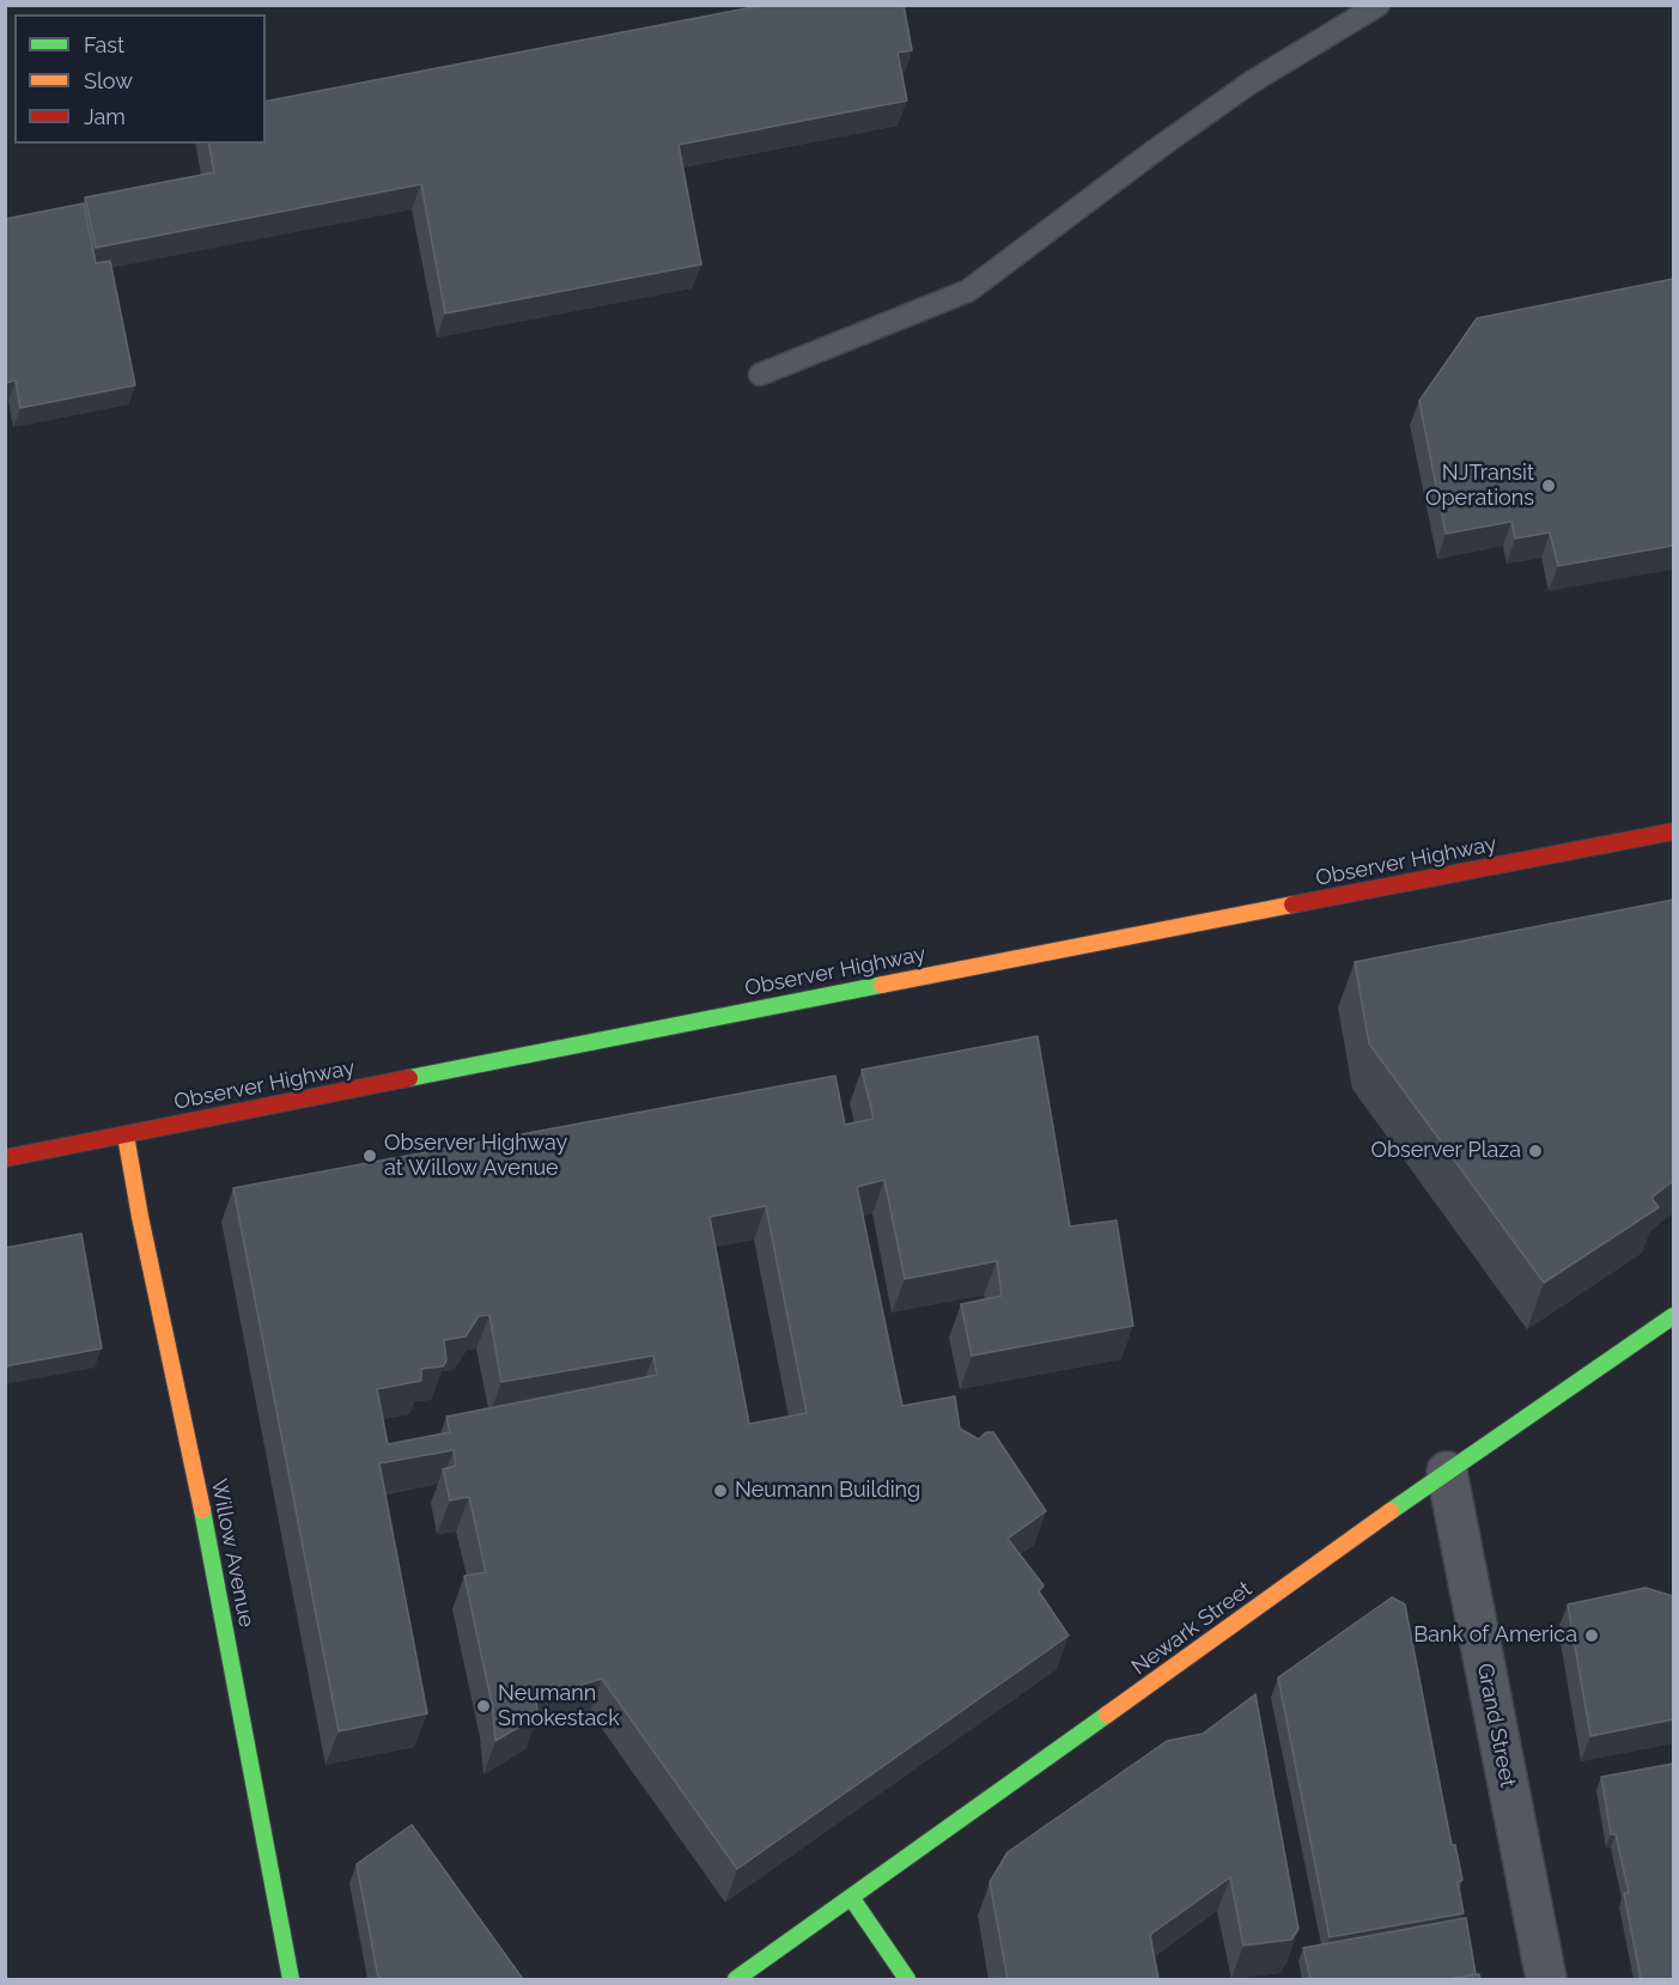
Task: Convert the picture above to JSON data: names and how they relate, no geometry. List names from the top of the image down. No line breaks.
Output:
{"streets":{"main road":["Observer Highway","Willow Avenue","Newark Street"],"street":["Grand Street"]},"crossings":[["Observer Highway","Willow Avenue"],["Newark Street","Grand Street"]],"places":["NJTransit Operations","Observer Plaza","Observer Highway at Willow Avenue","Neumann Building","Bank of America","Neumann Smokestack"],"legend":["Fast","Slow","Jam"]}
